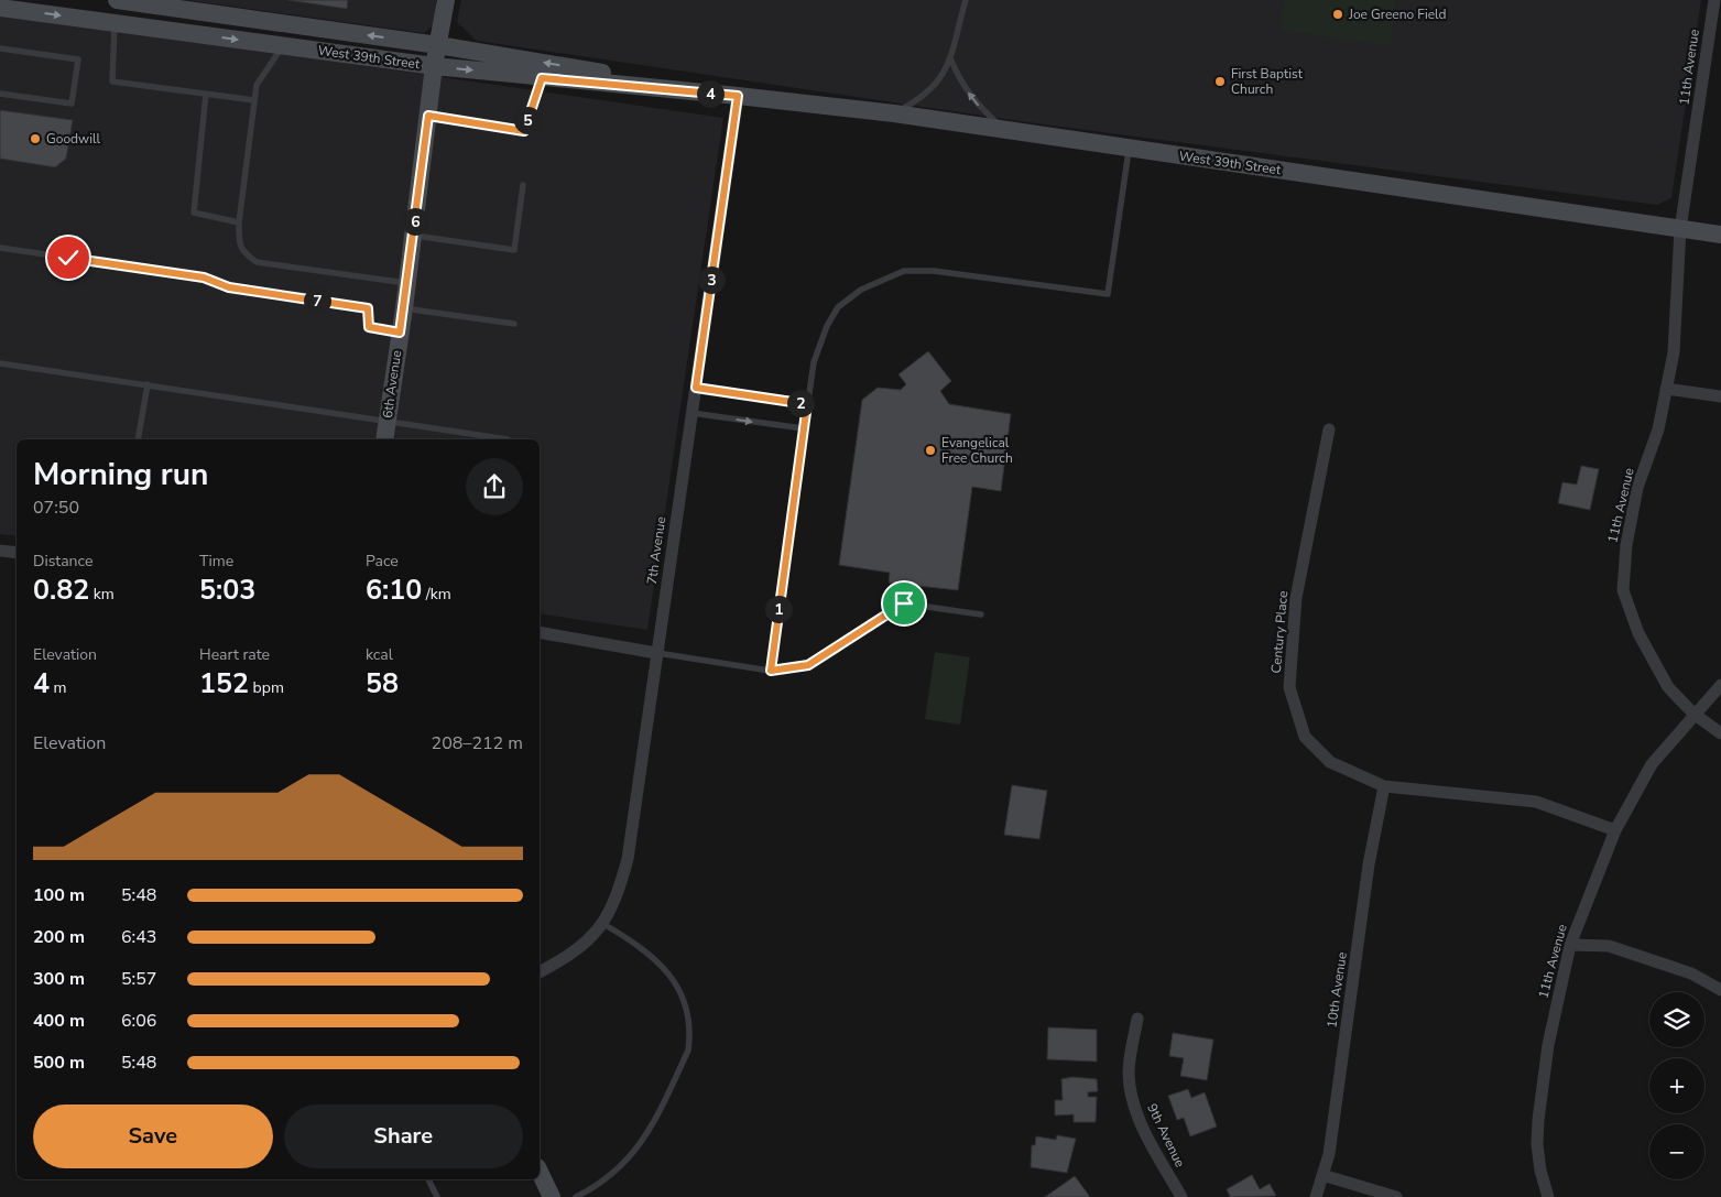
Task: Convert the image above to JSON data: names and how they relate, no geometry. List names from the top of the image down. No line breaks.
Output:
{"streets":{"main road":["West 39th Street","6th Avenue"],"street":["11th Avenue","7th Avenue","Century Place","10th Avenue","9th Avenue"]},"crossings":[["West 39th Street","11th Avenue"],["West 39th Street","6th Avenue"],["West 39th Street","7th Avenue"],["11th Avenue","Century Place"],["Century Place","10th Avenue"]],"places":["Joe Greeno Field","First Baptist Church","Goodwill","Evangelical Free Church"],"page":{"pins":["4","5","6","3","7","2","1"],"heading":["Morning run","07:50"],"stats":[["Distance","0.82 km"],["Time","5:03"],["Pace","6:10 /km"],["Elevation","4 m"],["Heart rate","152 bpm"],["kcal","58"]],"chart":["Elevation","208–212 m"],"list":[{"name":"100 m","note":"5:48"},{"name":"200 m","note":"6:43"},{"name":"300 m","note":"5:57"},{"name":"400 m","note":"6:06"},{"name":"500 m","note":"5:48"}],"map_buttons":["+","−"],"buttons":["Save","Share"]}}
